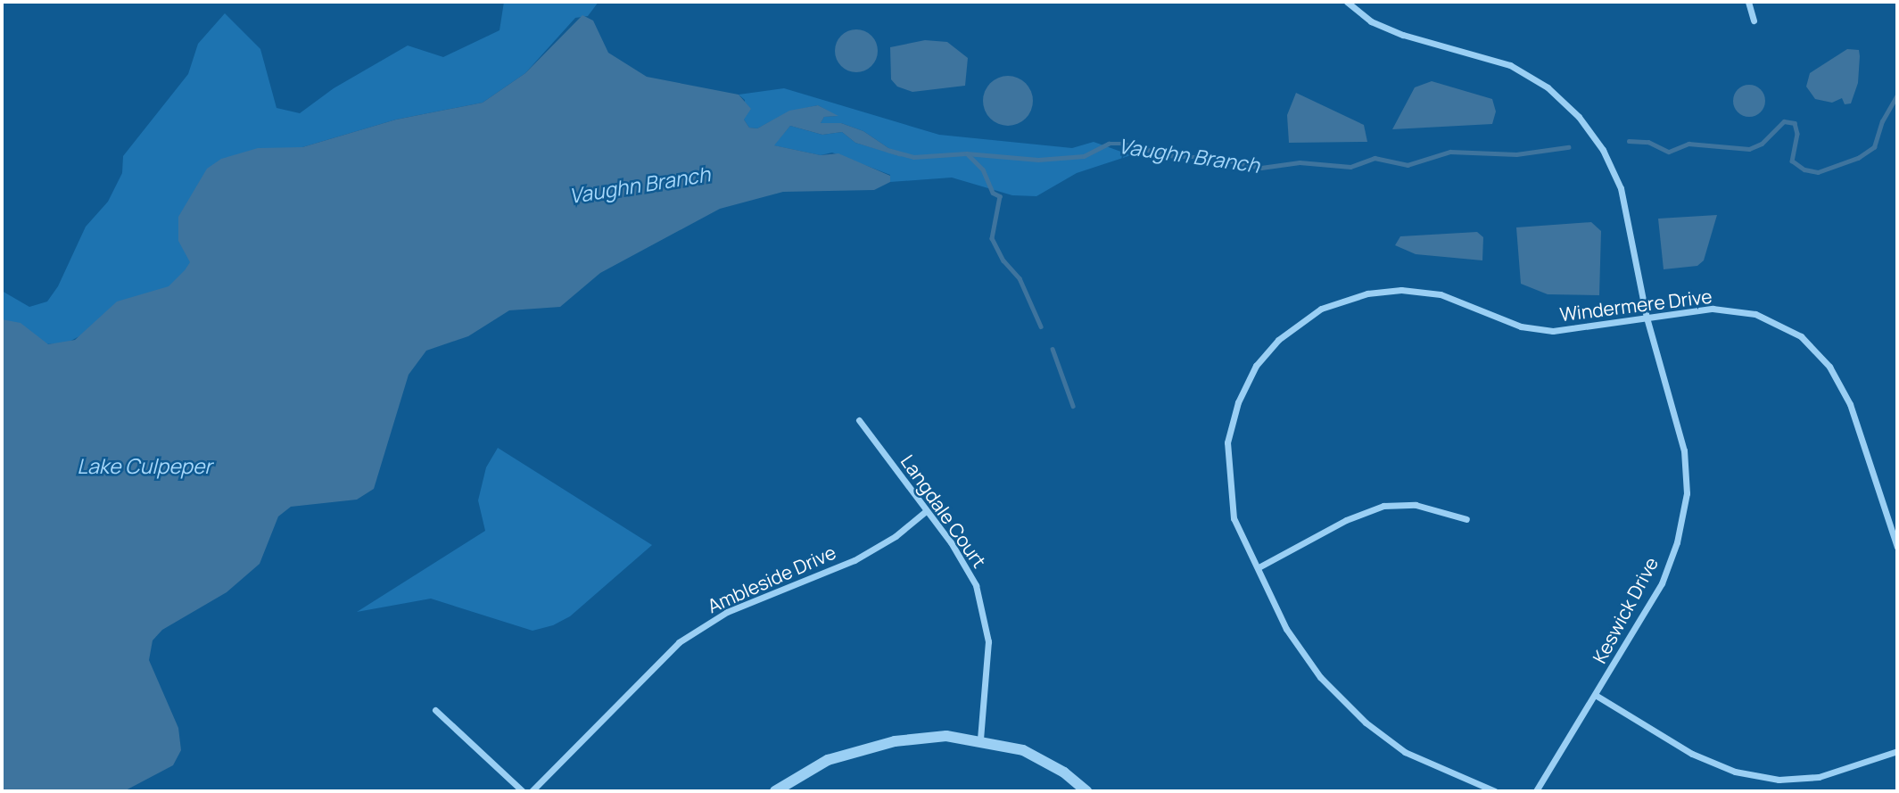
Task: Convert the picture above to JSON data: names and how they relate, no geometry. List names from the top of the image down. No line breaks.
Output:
{"streets":{"street":["Windermere Drive","Langdale Court","Ambleside Drive","Keswick Drive"]},"crossings":[["Windermere Drive","Keswick Drive"],["Langdale Court","Ambleside Drive"]],"water":["Vaughn Branch","Lake Culpeper"]}
